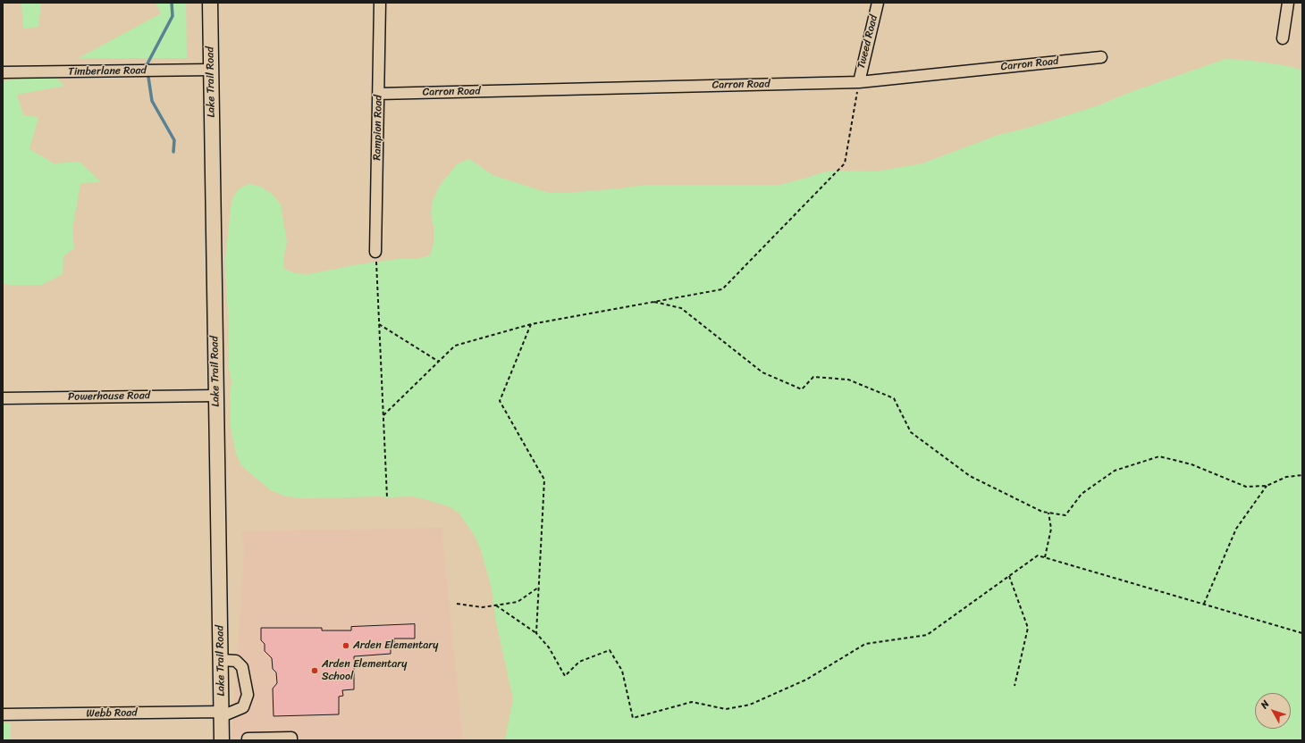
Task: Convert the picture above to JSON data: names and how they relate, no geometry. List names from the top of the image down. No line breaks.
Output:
{"streets":{"street":["Tweed Road","Carron Road","Timberlane Road","Lake Trail Road","Rampion Road","Powerhouse Road","Webb Road"]},"crossings":[["Tweed Road","Carron Road"],["Carron Road","Rampion Road"],["Timberlane Road","Lake Trail Road"],["Lake Trail Road","Powerhouse Road"],["Lake Trail Road","Webb Road"]],"places":["Arden Elementary","Arden Elementary School"],"north":"top left"}
